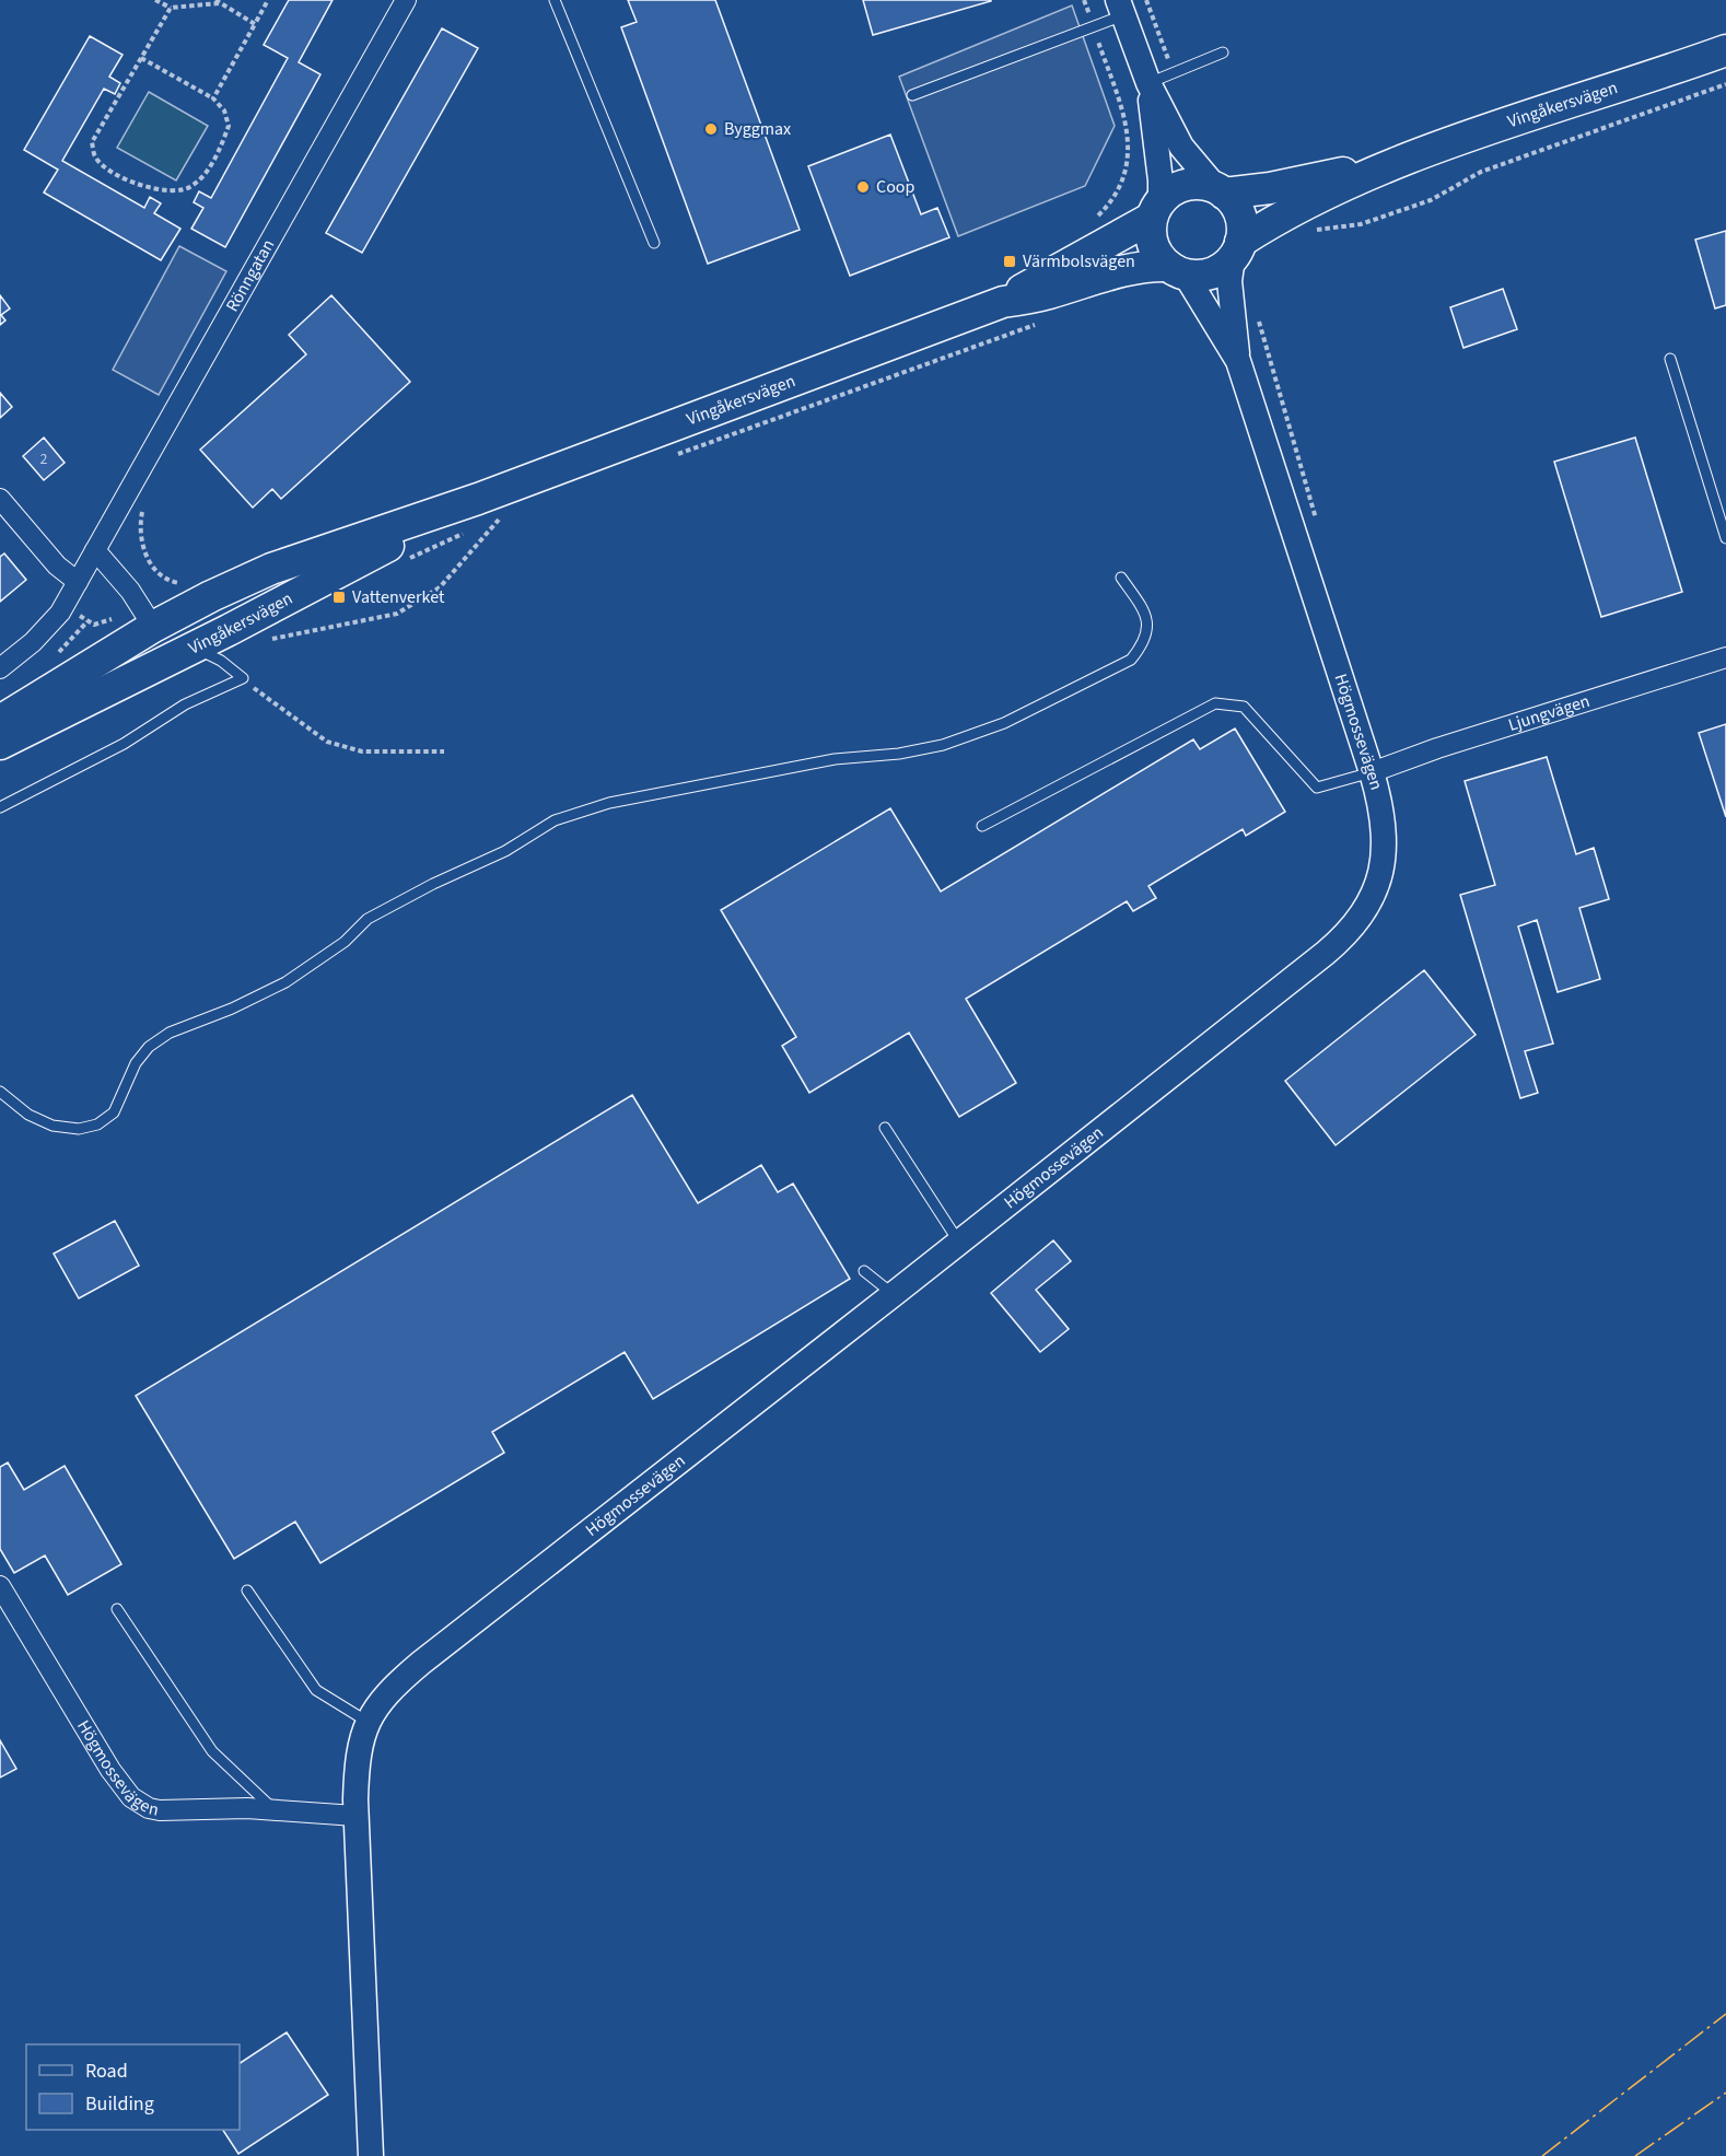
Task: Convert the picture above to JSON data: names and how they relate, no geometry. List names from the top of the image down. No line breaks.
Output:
{"streets":{"main road":["Vingåkersvägen"],"street":["Rönngatan","Ljungvägen","Högmossevägen"]},"crossings":[["Vingåkersvägen","Högmossevägen"],["Ljungvägen","Högmossevägen"]],"places":{"other":["Byggmax","Coop"],"transit":["Värmbolsvägen","Vattenverket"]},"house_numbers":["2"],"legend":["Road","Building"]}
